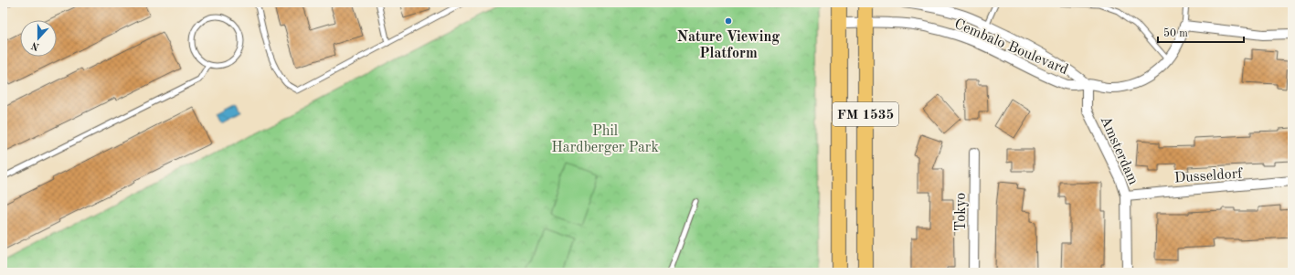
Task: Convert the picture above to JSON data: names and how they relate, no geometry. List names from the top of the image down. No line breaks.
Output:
{"streets":{"main road":["FM 1535"],"street":["Cembalo Boulevard","Amsterdam","Dusseldorf","Tokyo"]},"crossings":[["Cembalo Boulevard","FM 1535"],["Cembalo Boulevard","Amsterdam"],["Amsterdam","Dusseldorf"]],"parks":["Phil Hardberger Park"],"places":["Nature Viewing Platform"],"scale_bar":"50 m","north":"bottom"}
